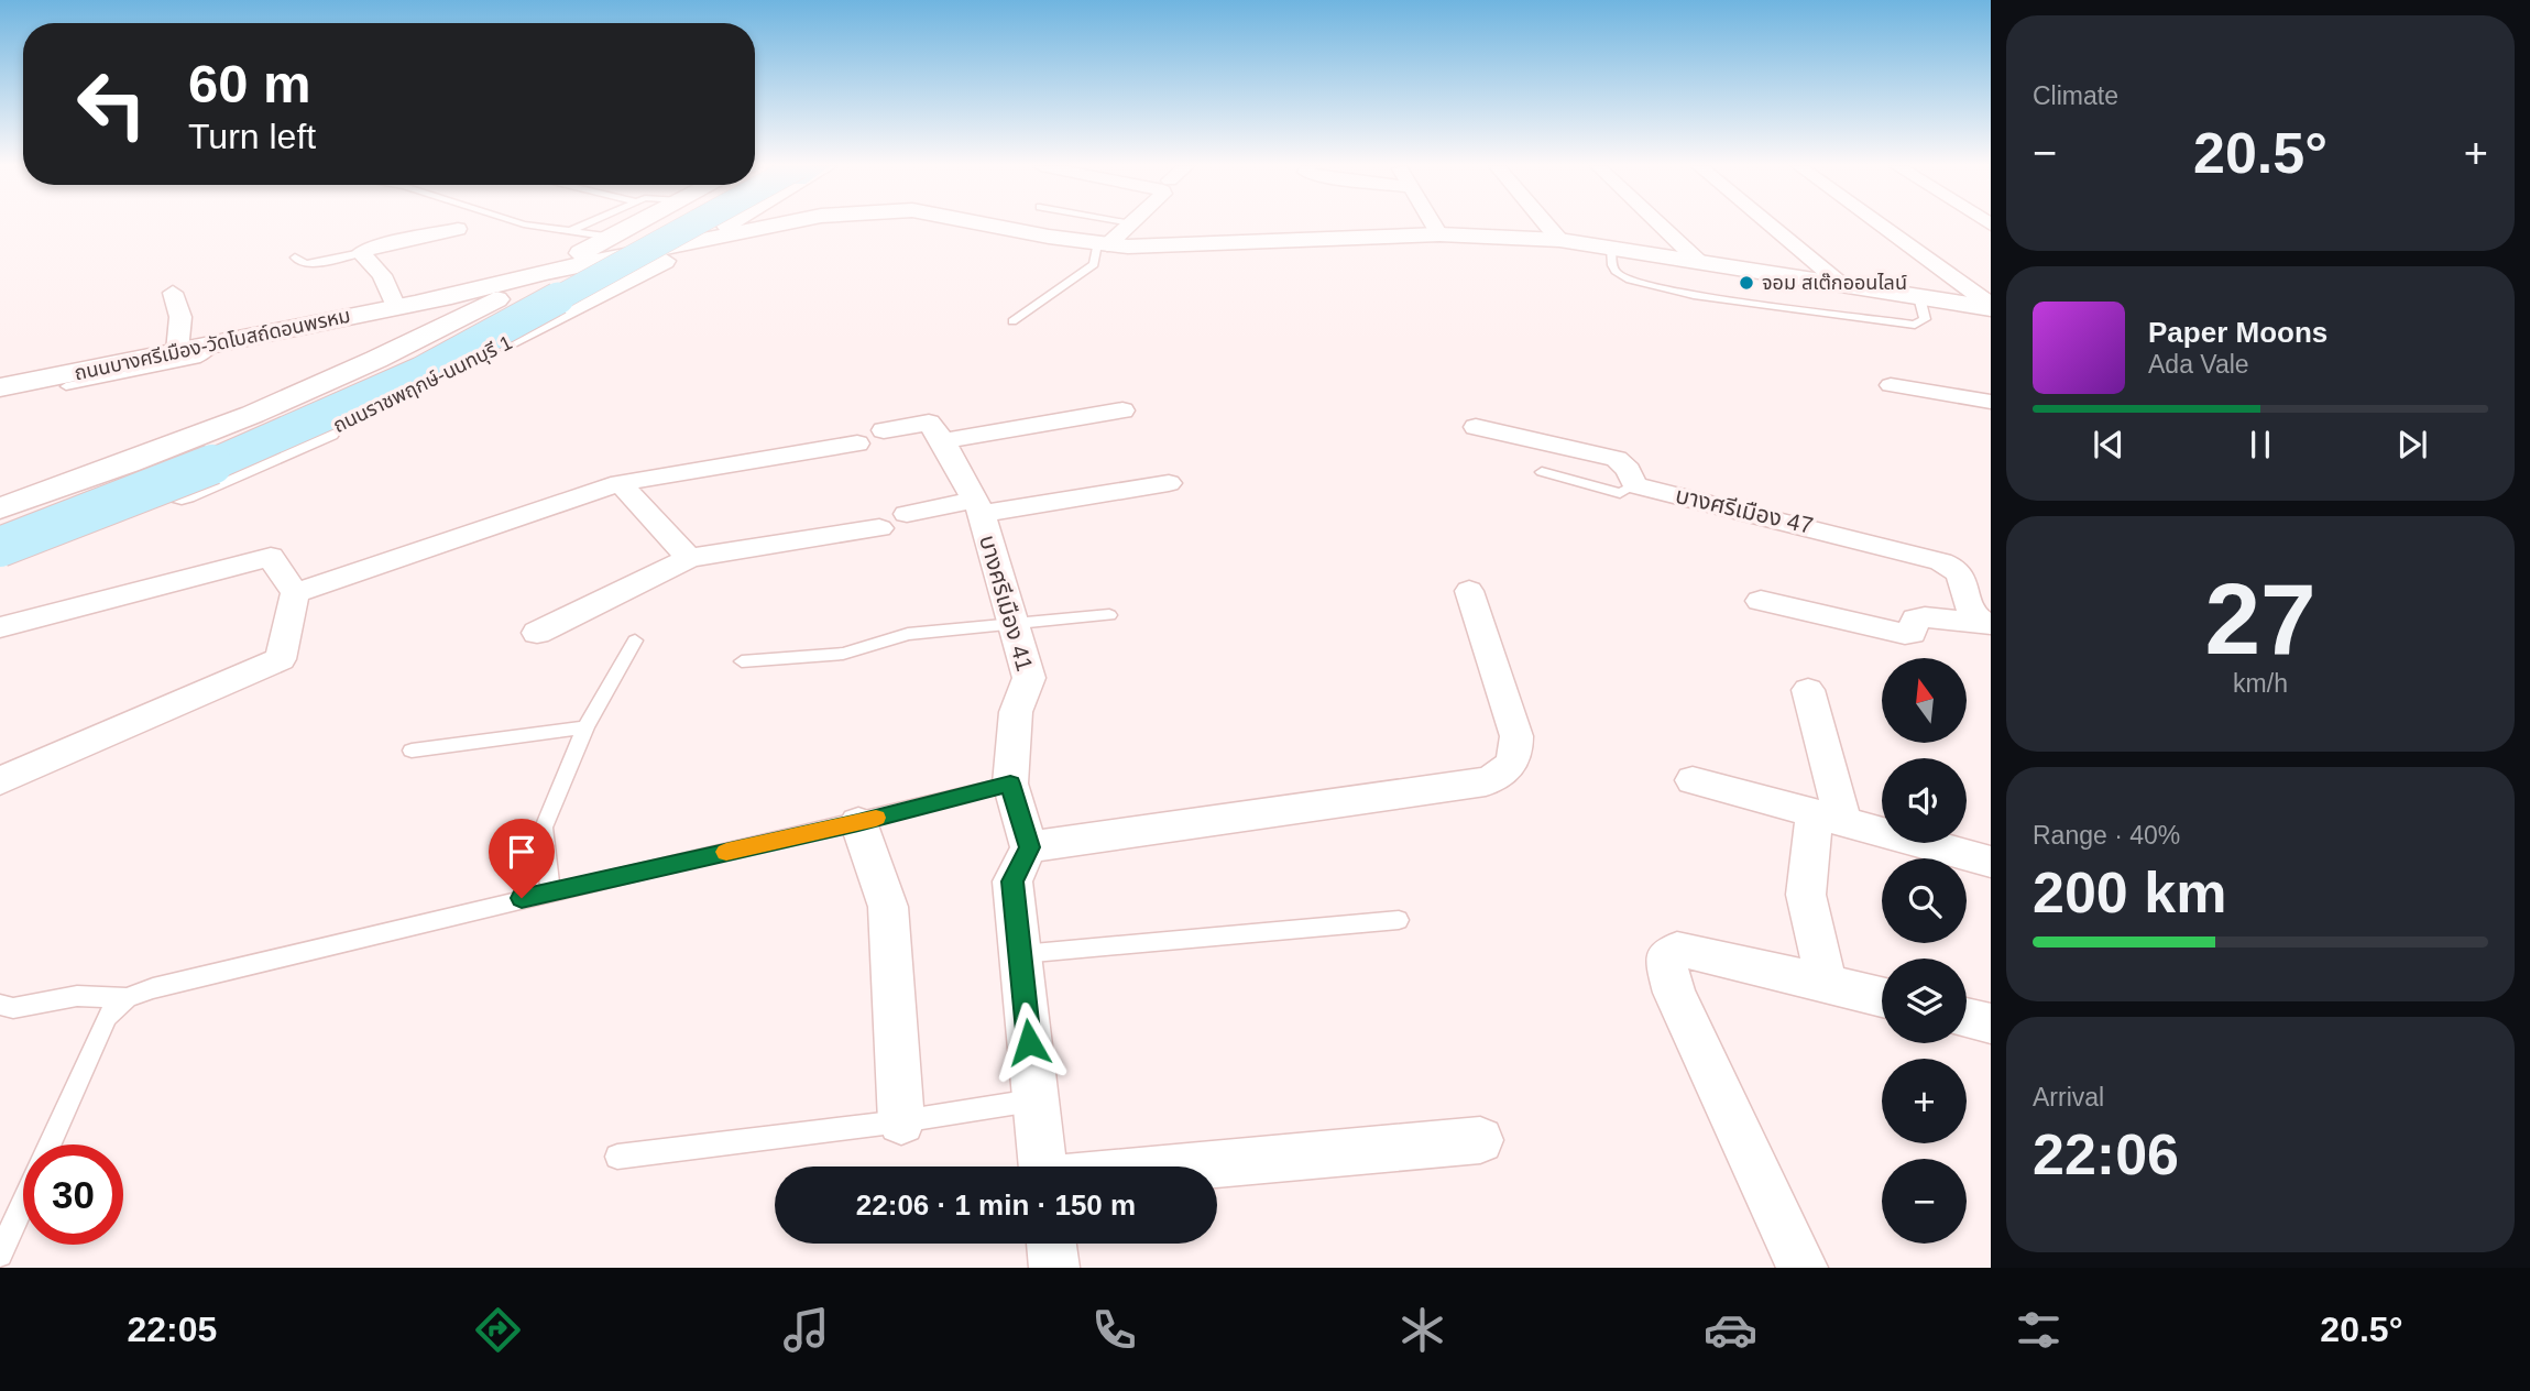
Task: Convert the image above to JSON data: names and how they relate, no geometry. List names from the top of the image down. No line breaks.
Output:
{"streets":{"main road":["ถนนราชพฤกษ์-นนทบุรี 1"],"street":["ถนนบางศรีเมือง-วัดโบสถ์ดอนพรหม","บางศรีเมือง 47","บางศรีเมือง 41"]},"crossings":[["ถนนบางศรีเมือง-วัดโบสถ์ดอนพรหม","ถนนราชพฤกษ์-นนทบุรี 1"]],"places":["จอม สเต๊กออนไลน์"],"north":"top","page":{"tile":["Climate",["27","km/h"],["Range · 40%","200 km"],["Arrival","22:06"]],"turn":["60 m","Turn left"],"heat":["−","20.5°","+"],"song":["Paper Moons","Ada Vale"],"map_buttons":["+","−"],"limit":"30","trip":"22:06 · 1 min · 150 m","tabs":["22:05","20.5°"]}}
